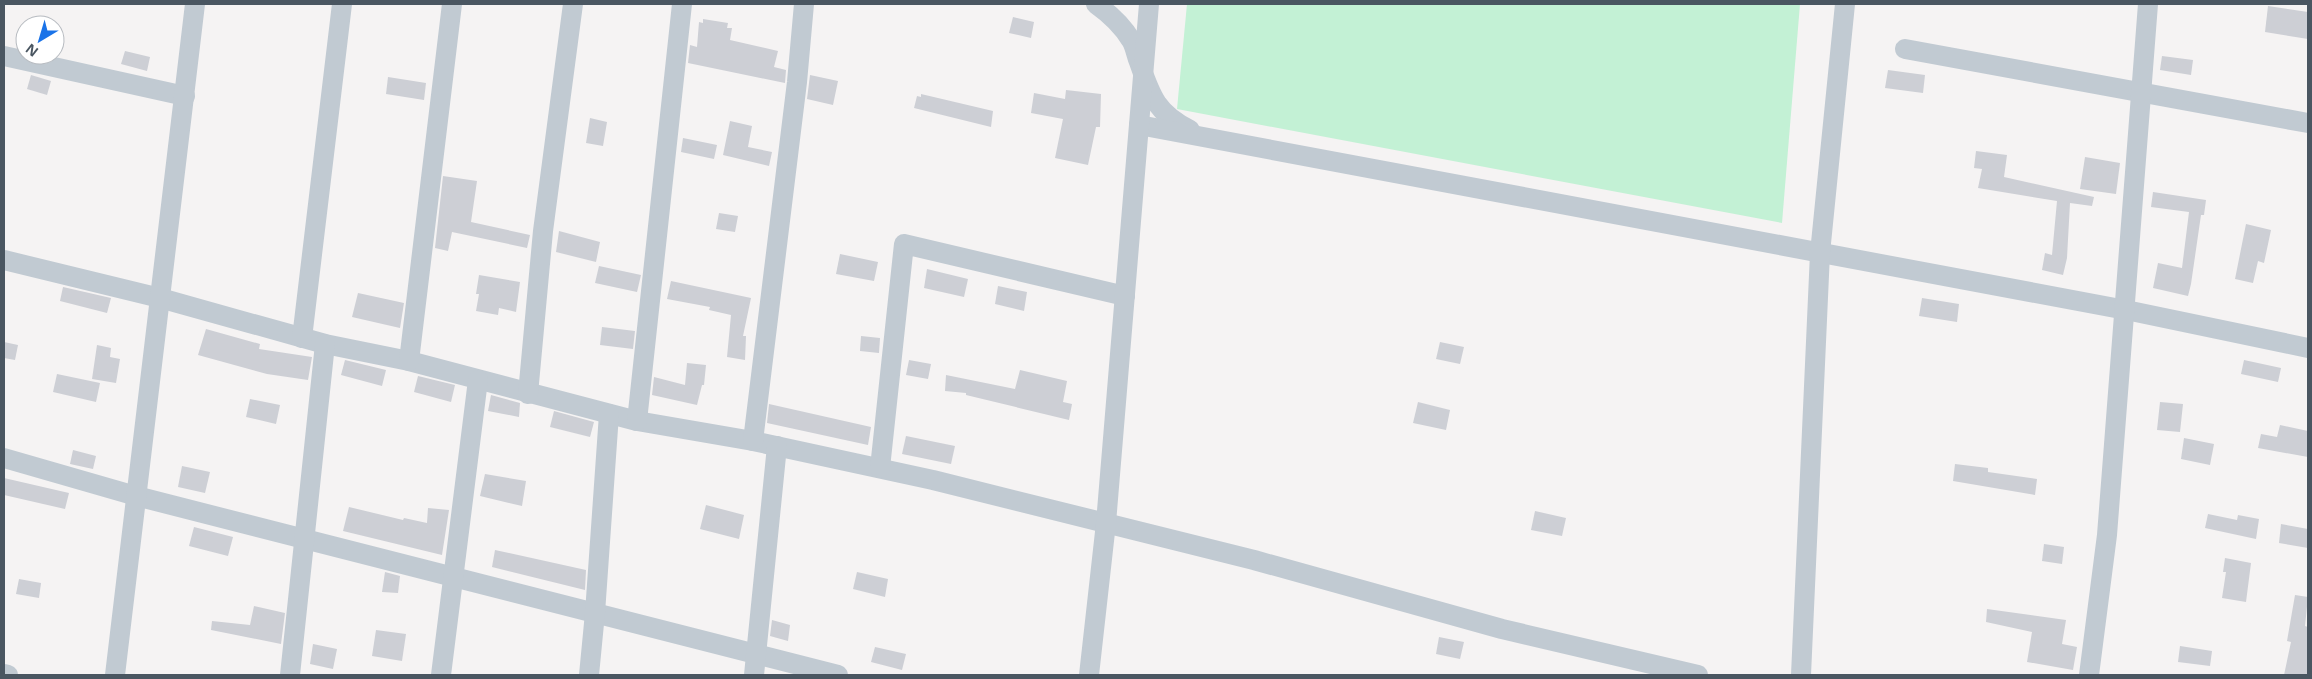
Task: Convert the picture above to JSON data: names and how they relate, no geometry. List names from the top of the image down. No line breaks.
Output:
{"north":"bottom left"}
